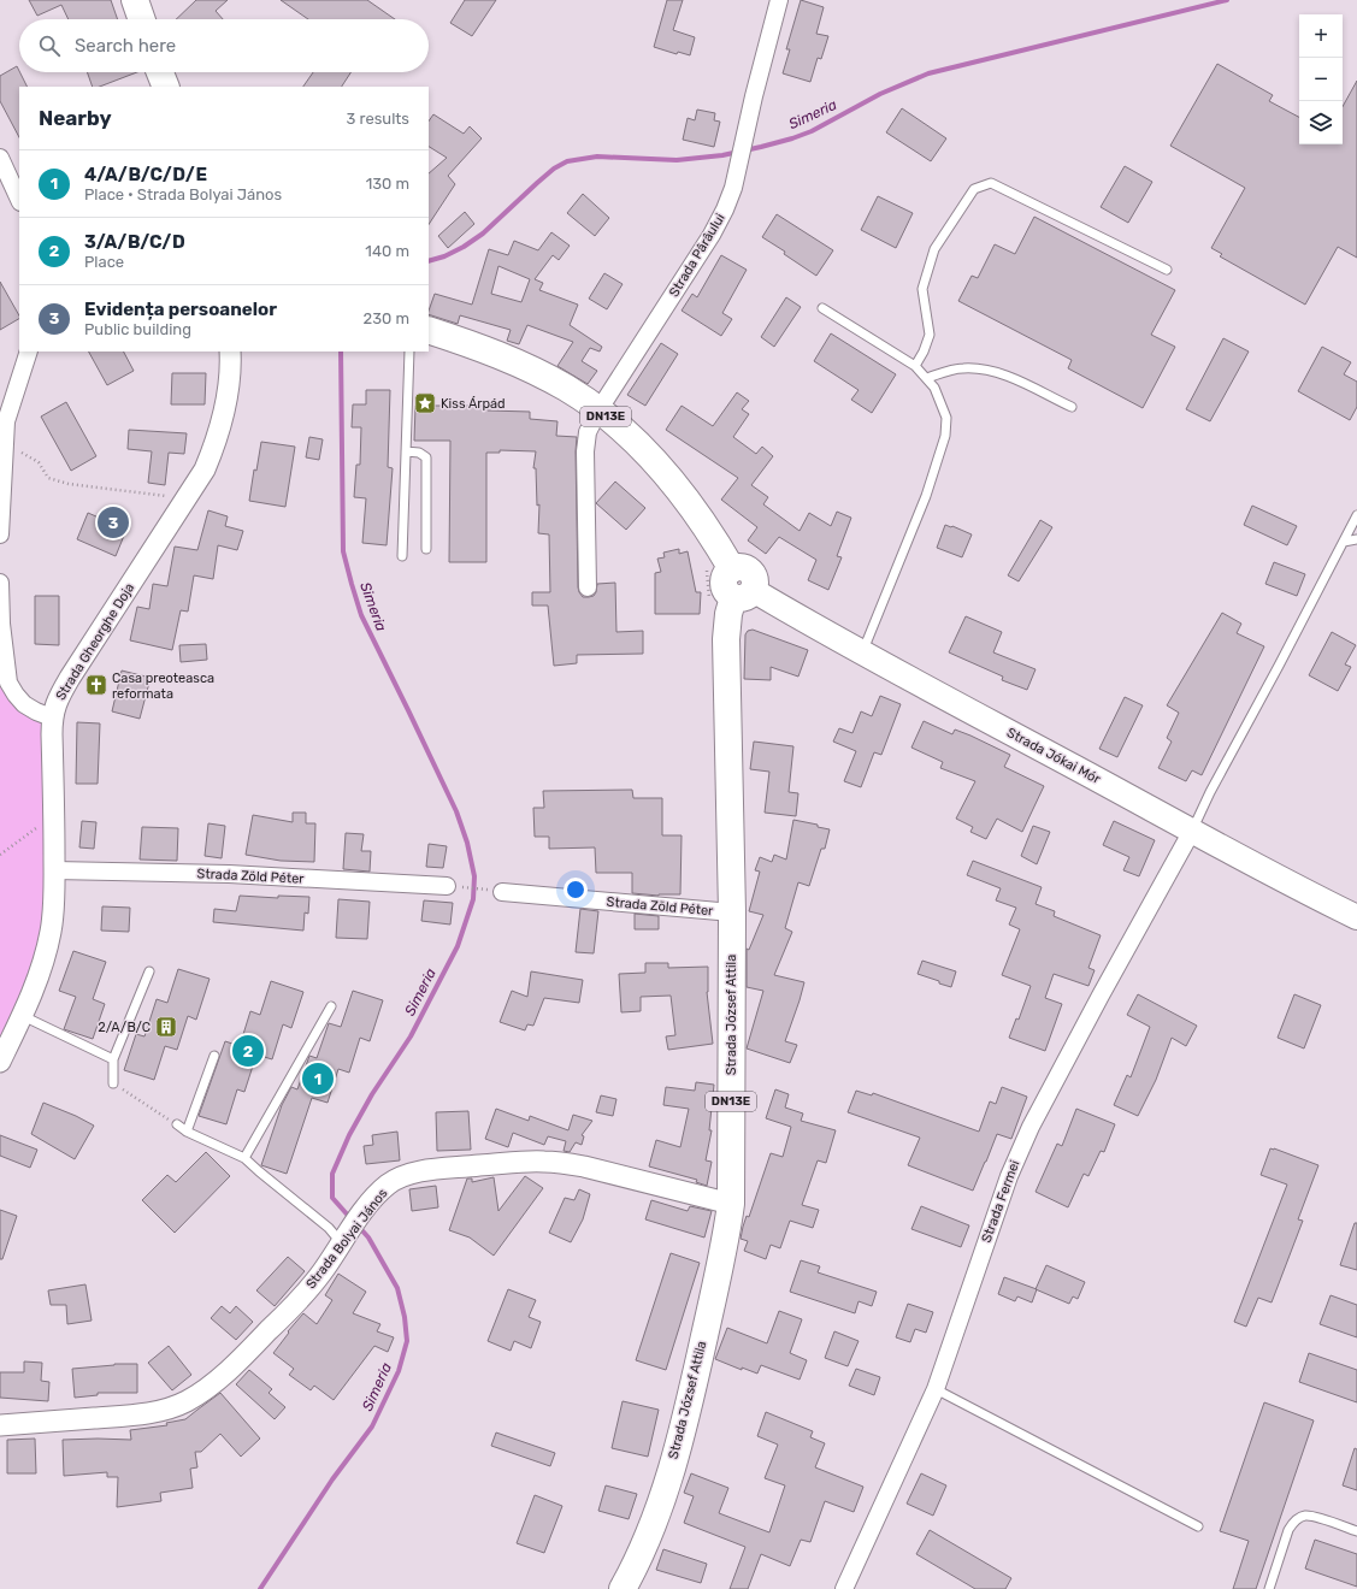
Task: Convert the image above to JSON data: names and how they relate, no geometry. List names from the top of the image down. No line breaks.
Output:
{"streets":{"main road":["DN13E","Strada Jókai Mór","Strada József Attila"],"street":["Strada Pârâului","Strada Gheorghe Doja","Strada Zöld Péter","Strada Fermei","Strada Bolyai János"]},"crossings":[["Strada Pârâului","DN13E"],["DN13E","Strada Jókai Mór"],["DN13E","Strada József Attila"],["Strada Gheorghe Doja","Strada Zöld Péter"],["Strada Jókai Mór","Strada József Attila"],["Strada Jókai Mór","Strada Fermei"],["Strada Zöld Péter","Strada József Attila"],["Strada József Attila","Strada Bolyai János"]],"water":["Simeria"],"places":{"place":["Kiss Árpád"],"church":["Casa preoteasca reformata"],"building":["2/A/B/C"]},"page":{"map_buttons":["+","−"],"search":"Search here","heading":["Nearby","3 results"],"list":[{"mark":"1","name":"4/A/B/C/D/E","note":"Place · Strada Bolyai János","value":"130 m"},{"mark":"2","name":"3/A/B/C/D","note":"Place","value":"140 m"},{"mark":"3","name":"Evidența persoanelor","note":"Public building","value":"230 m"}],"pins":["3","2","1"]}}
